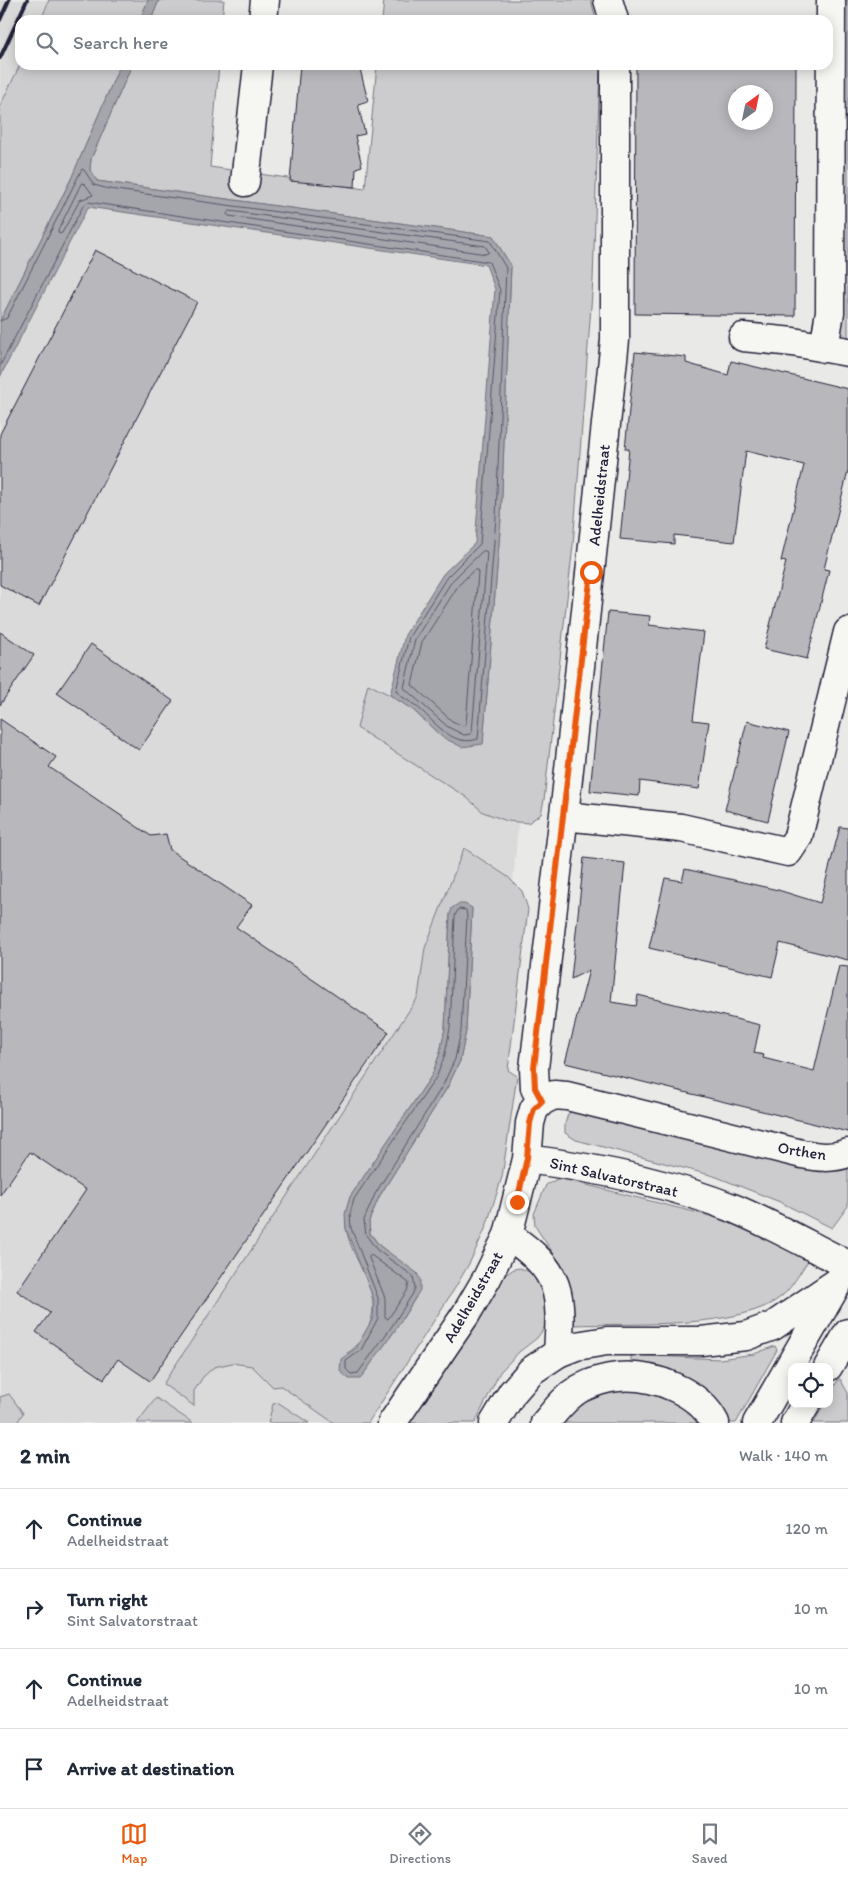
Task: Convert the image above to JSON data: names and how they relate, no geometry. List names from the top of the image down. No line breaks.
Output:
{"streets":{"street":["Adelheidstraat","Orthen","Sint Salvatorstraat"]},"crossings":[["Adelheidstraat","Orthen"],["Adelheidstraat","Sint Salvatorstraat"],["Orthen","Sint Salvatorstraat"]],"north":"top right","page":{"search":"Search here","heading":["2 min","Walk · 140 m"],"list":[["Continue","Adelheidstraat","120 m"],["Turn right","Sint Salvatorstraat","10 m"],["Continue","Adelheidstraat","10 m"],"Arrive at destination"],"nav":["Map","Directions","Saved"]}}
